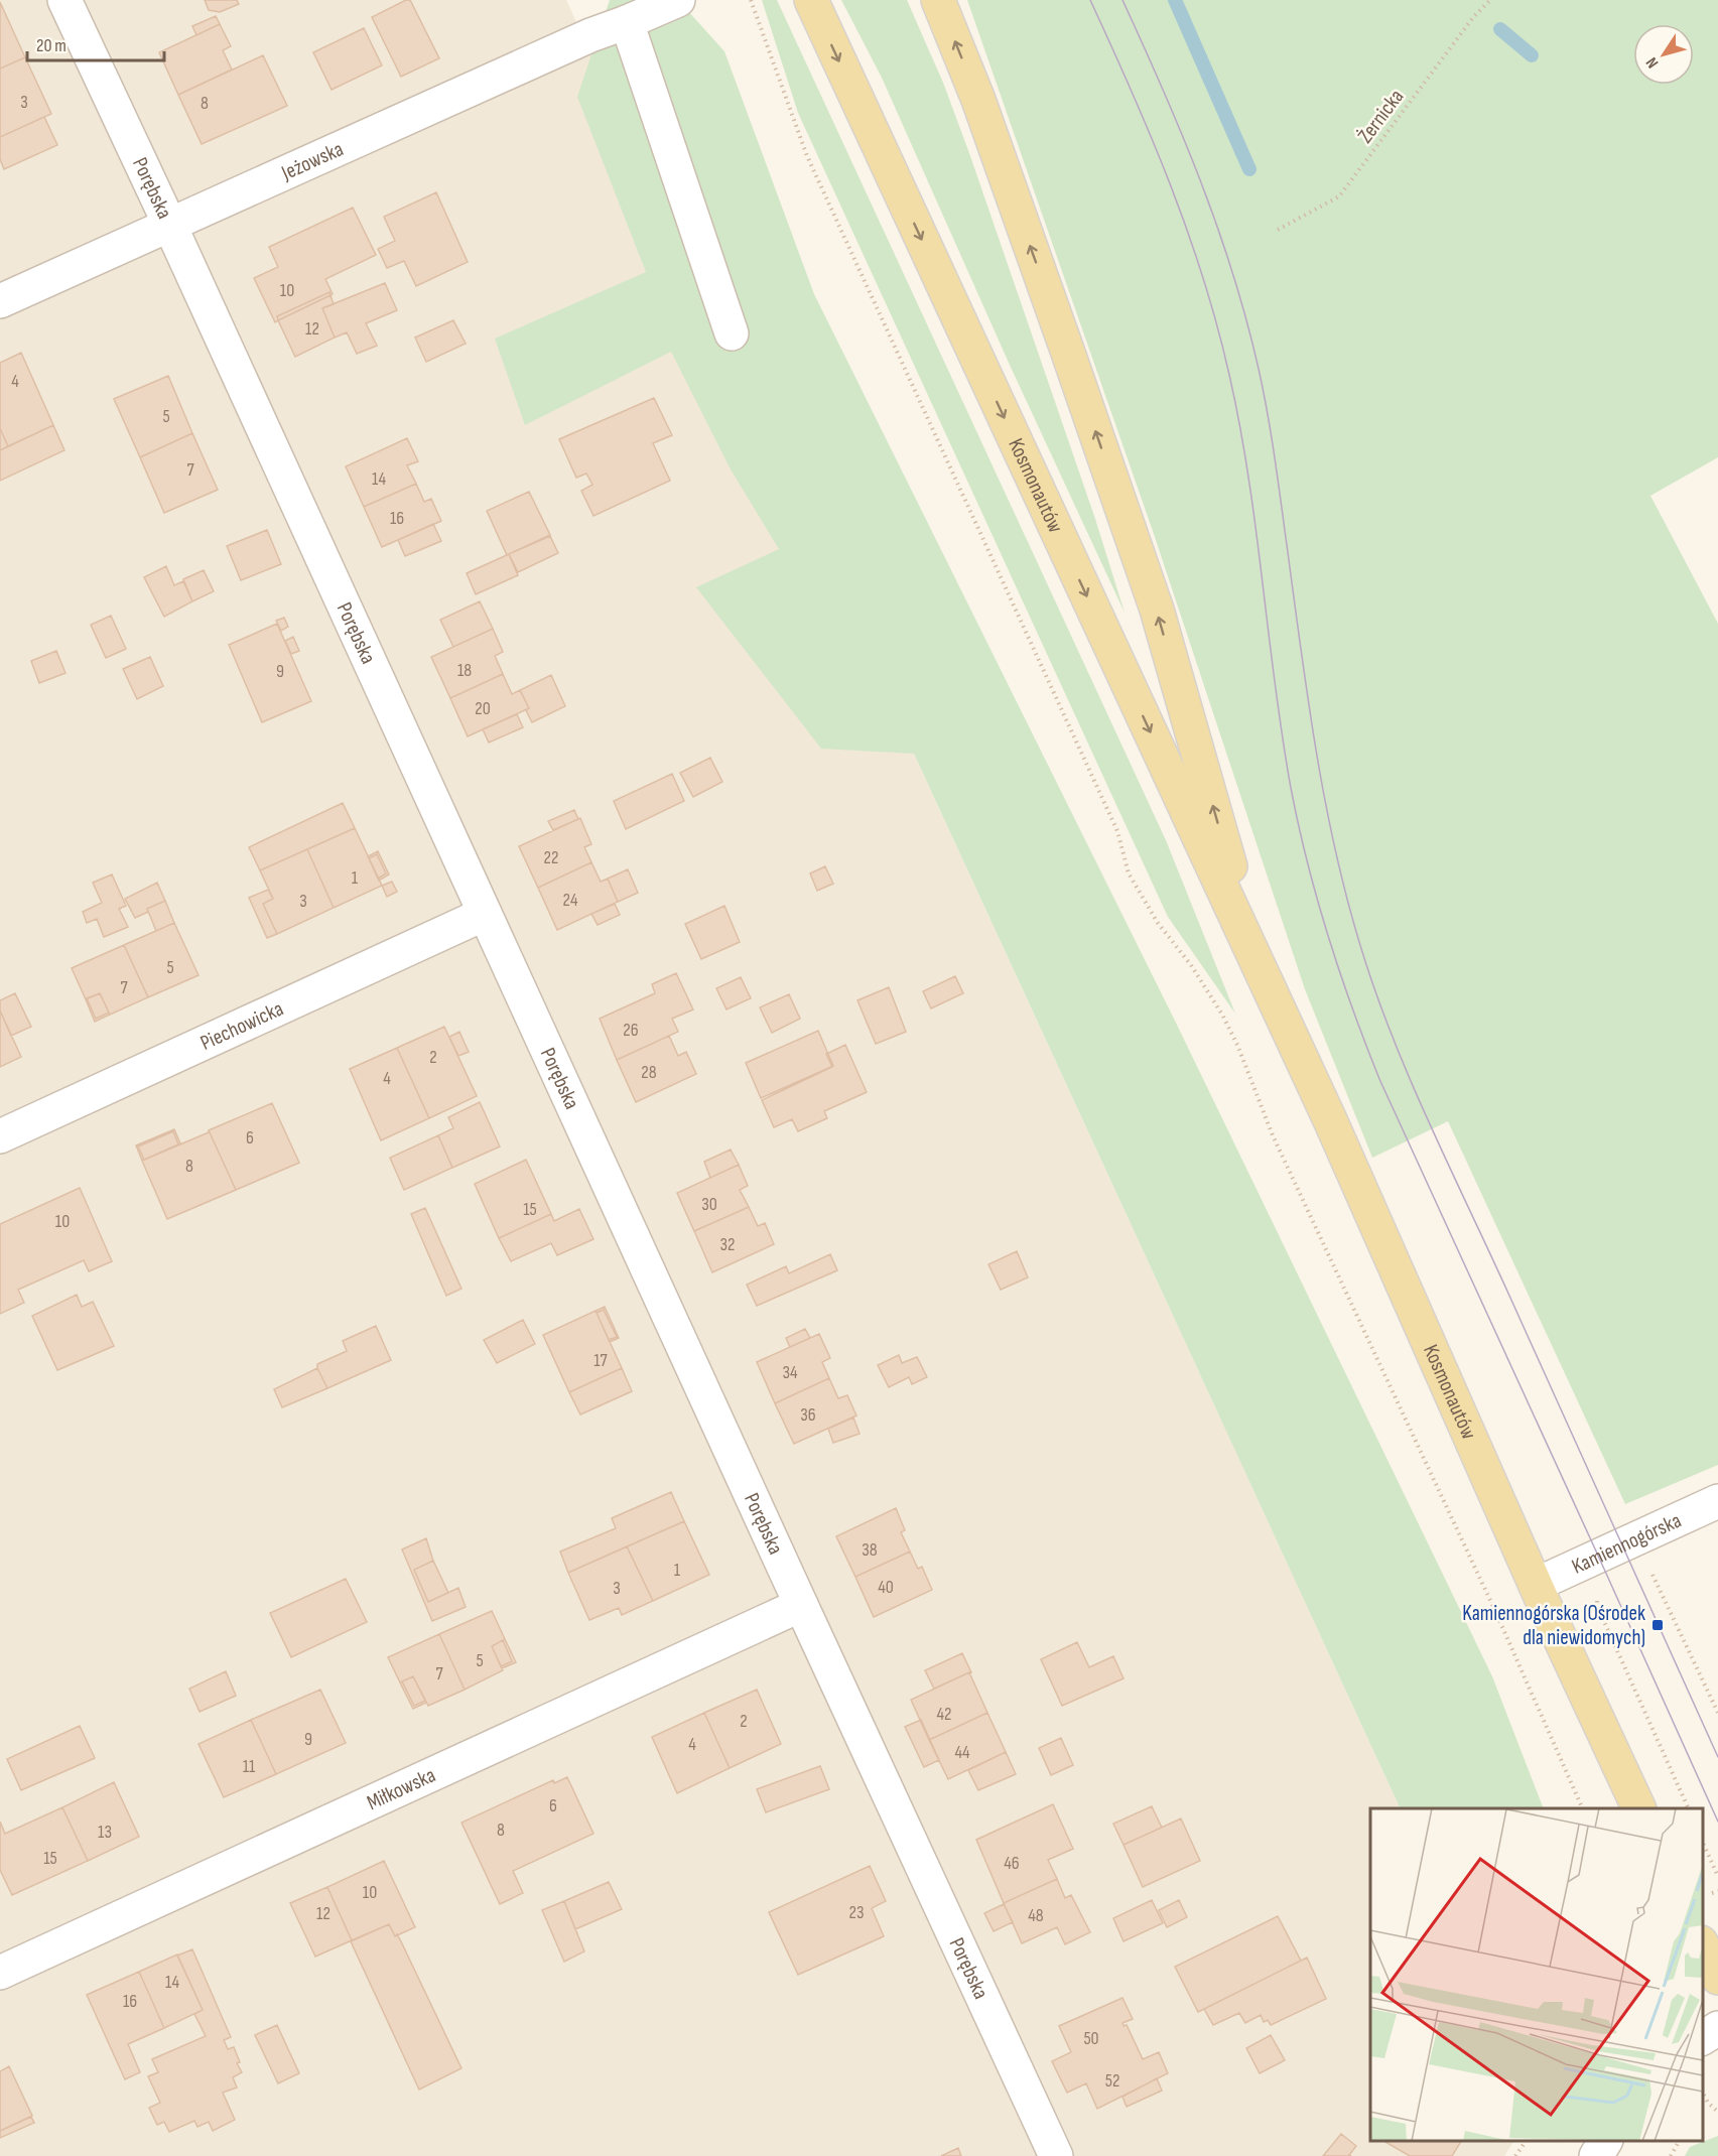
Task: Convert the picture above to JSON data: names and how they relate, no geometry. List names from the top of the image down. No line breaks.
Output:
{"streets":{"main road":["Kosmonautów"],"street":["Jeżowska","Porębska","Piechowicka","Kamiennogórska","Miłkowska"],"path":["Żernicka"]},"crossings":[["Jeżowska","Porębska"],["Porębska","Piechowicka"],["Porębska","Miłkowska"],["Kosmonautów","Kamiennogórska"]],"places":{"transit":["Kamiennogórska (Ośrodek dla niewidomych)"]},"house_numbers":["3","8","10","12","4","5","7","14","16","18","9","20","22","1","24","3","5","7","26","2","28","4","6","8","30","15","10","32","17","34","36","38","1","40","3","5","7","42","2","9","4","44","11","6","8","13","15","46","10","23","12","48","14","16","50","52"],"scale_bar":"20 m","north":"bottom left"}
